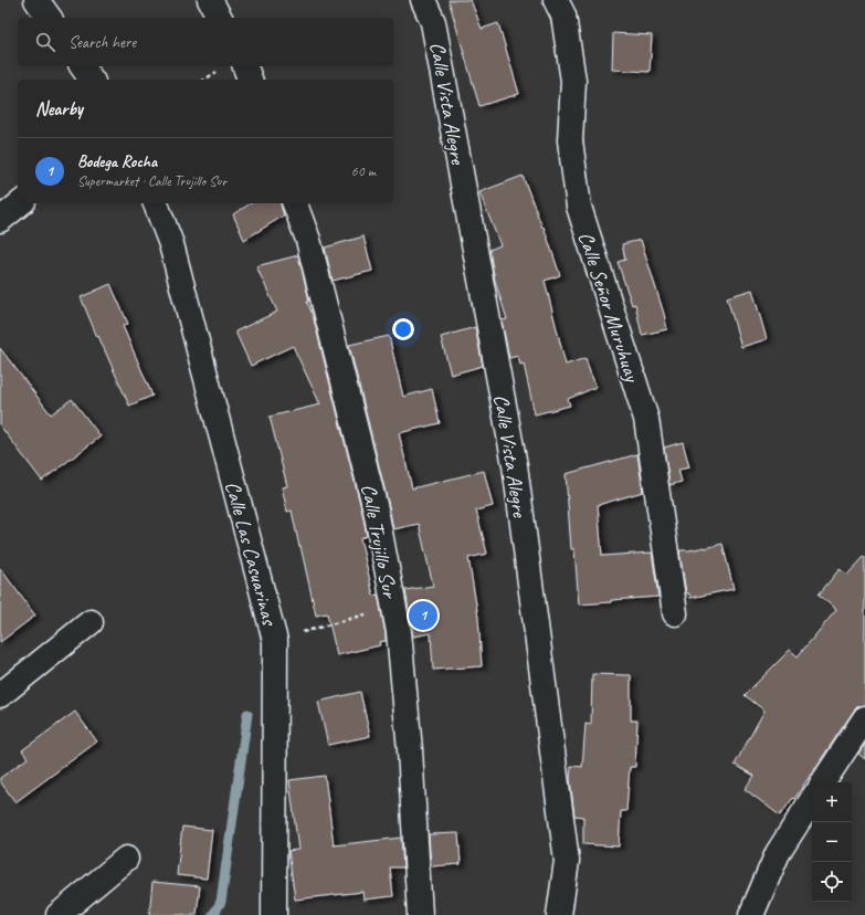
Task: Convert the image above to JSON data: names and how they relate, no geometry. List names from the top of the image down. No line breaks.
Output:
{"streets":{"street":["Calle Vista Alegre","Calle Señor Muruhuay","Calle Trujillo Sur","Calle Las Casuarinas"]},"page":{"search":"Search here","heading":"Nearby","list":[{"mark":"1","name":"Bodega Rocha","note":"Supermarket · Calle Trujillo Sur","value":"60 m"}],"pins":"1","map_buttons":["+","−"]}}
